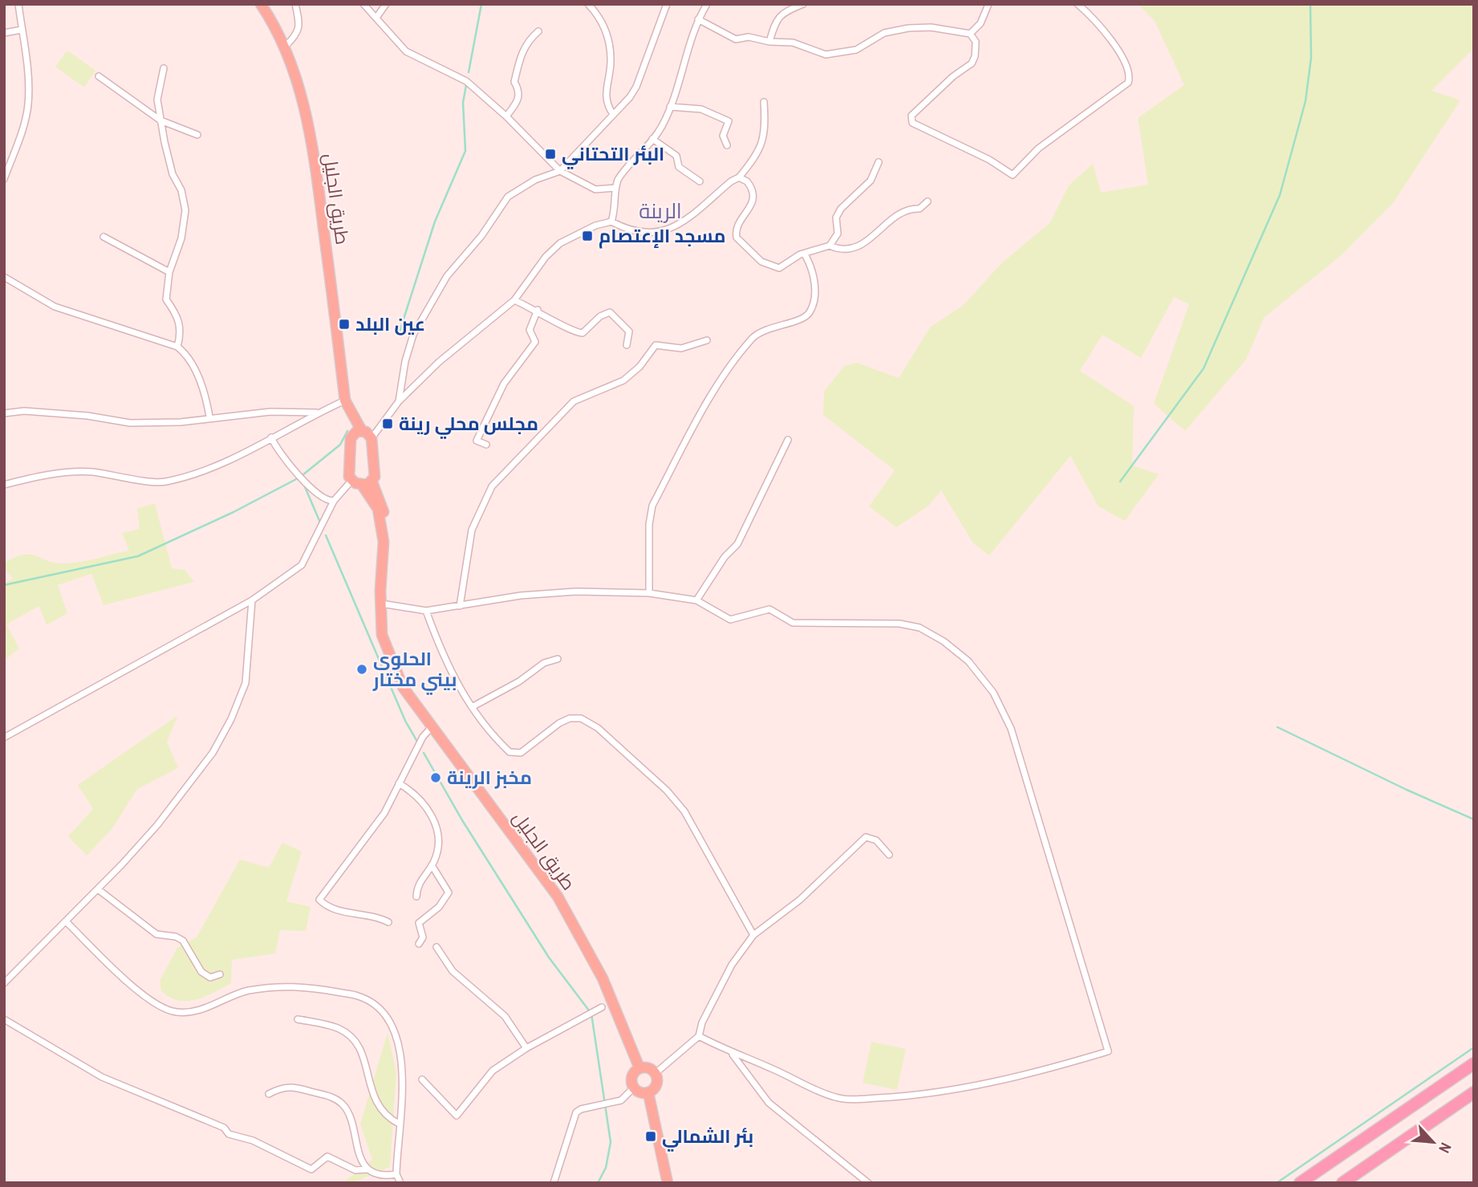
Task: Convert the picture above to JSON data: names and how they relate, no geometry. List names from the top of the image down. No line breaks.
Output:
{"streets":{"main road":["طريق الجليل"]},"districts":["الرينة"],"places":{"transit":["البئر التحتاني","مسجد الإعتصام","عين البلد","مجلس محلي رينة","بئر الشمالي"],"other":["الحلوى بيني مختار","مخبز الرينة"]},"north":"bottom right"}
